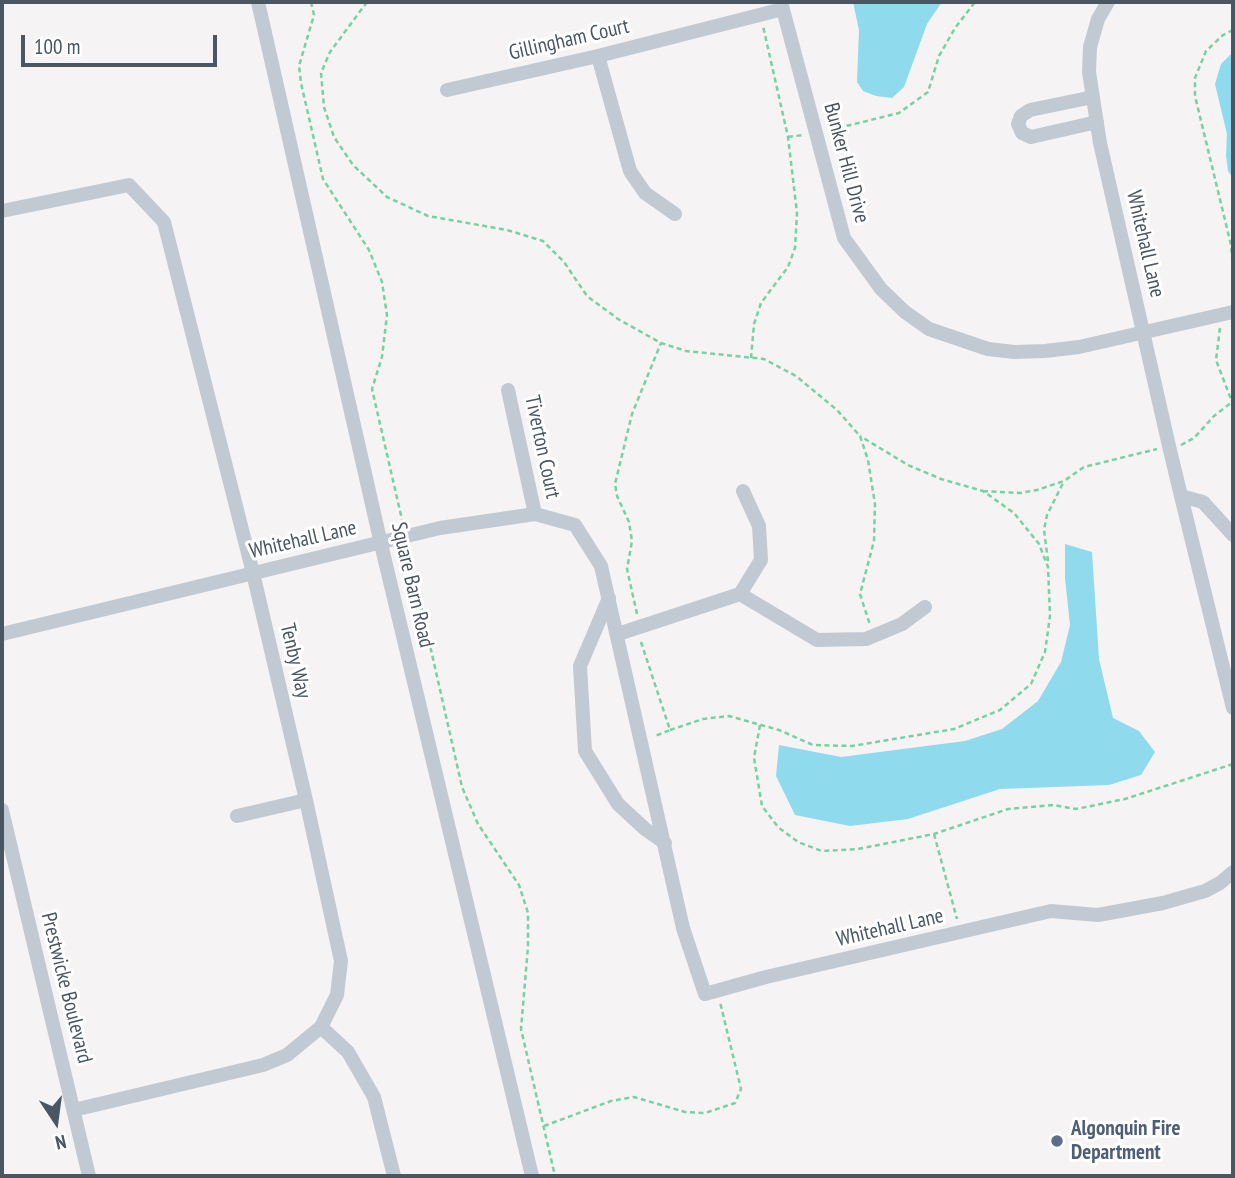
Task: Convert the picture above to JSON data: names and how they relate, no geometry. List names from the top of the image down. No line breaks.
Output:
{"streets":{"street":["Gillingham Court","Bunker Hill Drive","Whitehall Lane","Tiverton Court","Square Barn Road","Tenby Way","Prestwicke Boulevard"]},"crossings":[["Gillingham Court","Bunker Hill Drive"],["Bunker Hill Drive","Whitehall Lane"],["Whitehall Lane","Tiverton Court"],["Whitehall Lane","Square Barn Road"],["Whitehall Lane","Tenby Way"],["Tenby Way","Prestwicke Boulevard"]],"places":["Algonquin Fire Department"],"scale_bar":"100 m","north":"bottom"}
